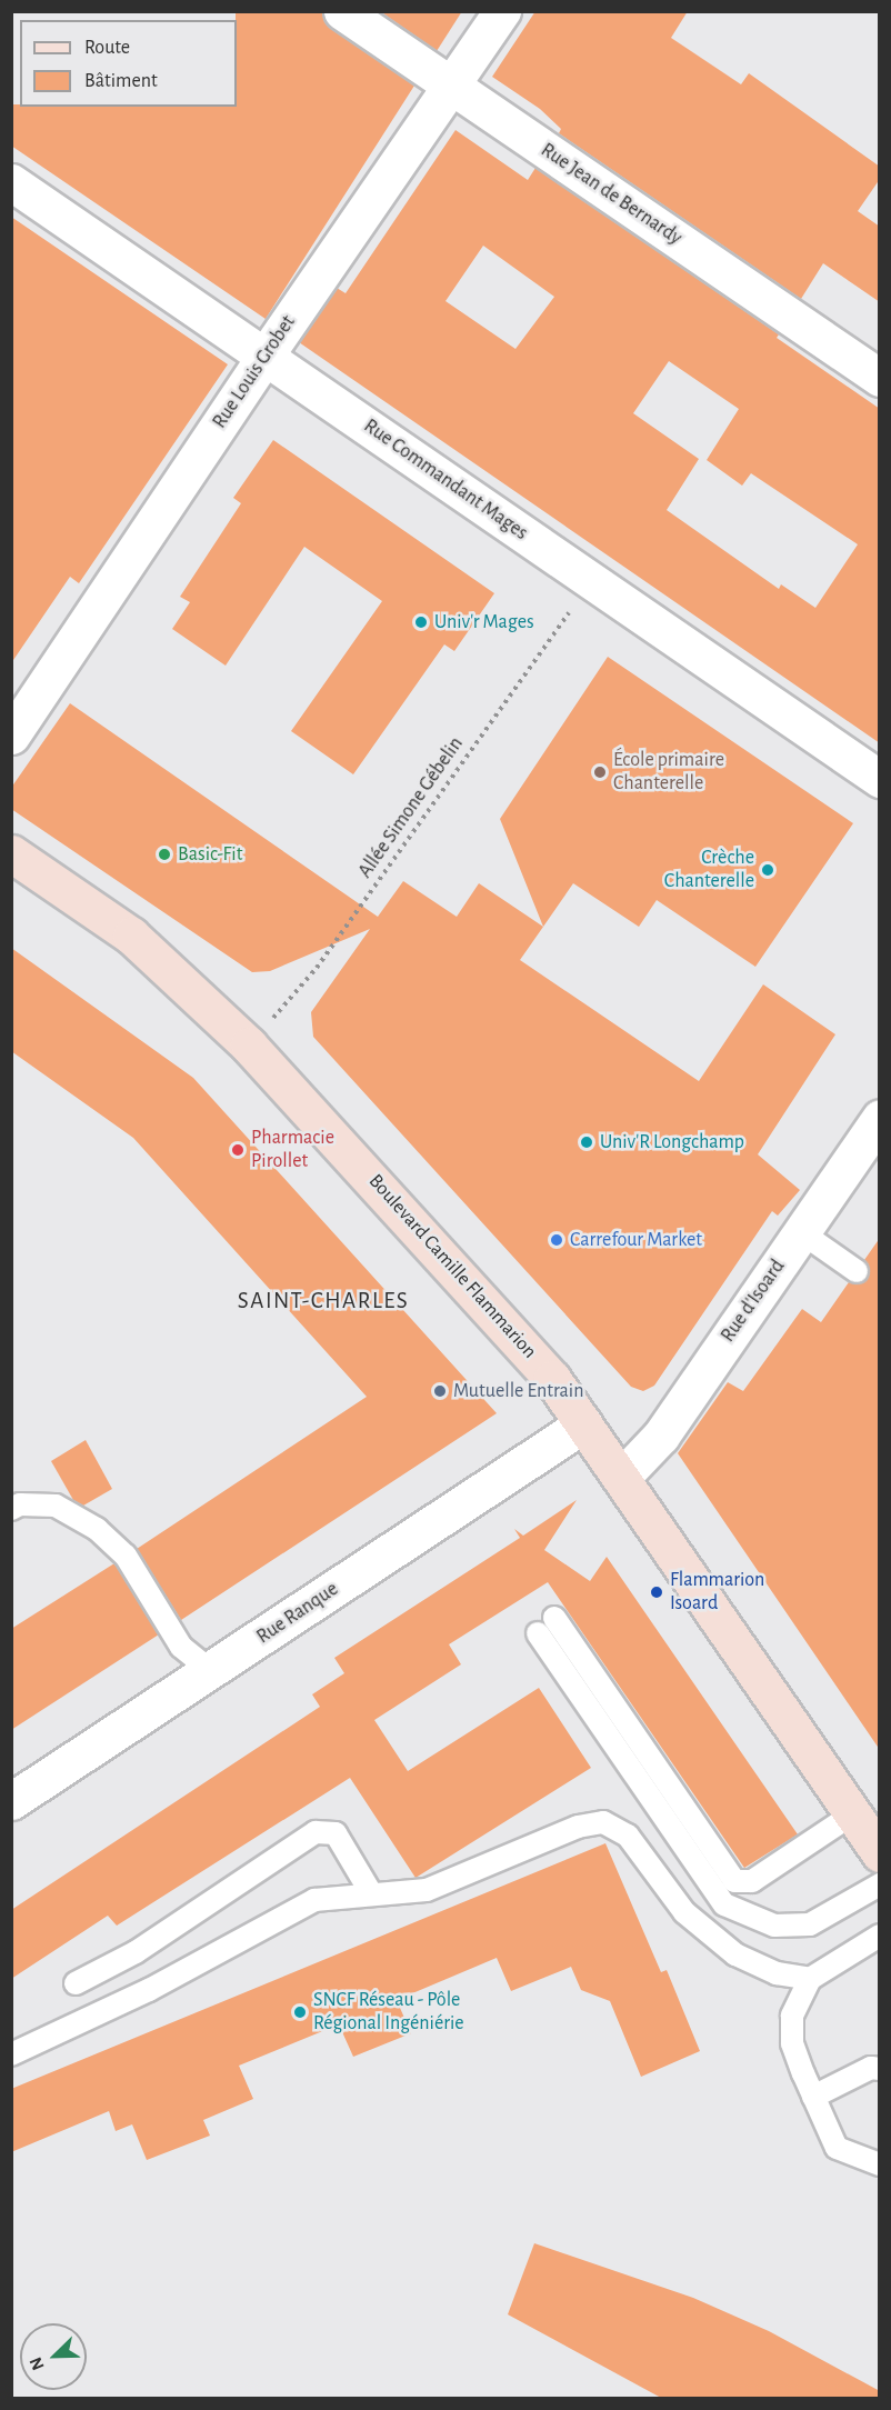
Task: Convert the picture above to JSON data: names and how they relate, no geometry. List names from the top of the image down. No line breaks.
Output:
{"streets":{"street":["Rue Jean de Bernardy","Rue Louis Grobet","Rue Commandant Mages","Boulevard Camille Flammarion","Rue d'Isoard","Rue Ranque"],"path":["Allée Simone Gébelin"]},"crossings":[["Rue Jean de Bernardy","Rue Louis Grobet"],["Rue Louis Grobet","Rue Commandant Mages"],["Rue Commandant Mages","Allée Simone Gébelin"],["Allée Simone Gébelin","Boulevard Camille Flammarion"],["Boulevard Camille Flammarion","Rue d'Isoard"],["Boulevard Camille Flammarion","Rue Ranque"]],"districts":["SAINT-CHARLES"],"places":["Univ'r Mages","École primaire Chanterelle","Basic-Fit","Crèche Chanterelle","Univ'R Longchamp","Pharmacie Pirollet","Carrefour Market","Mutuelle Entrain","Flammarion Isoard","SNCF Réseau - Pôle Régional Ingéniérie"],"legend":["Route","Bâtiment"],"north":"bottom left"}
